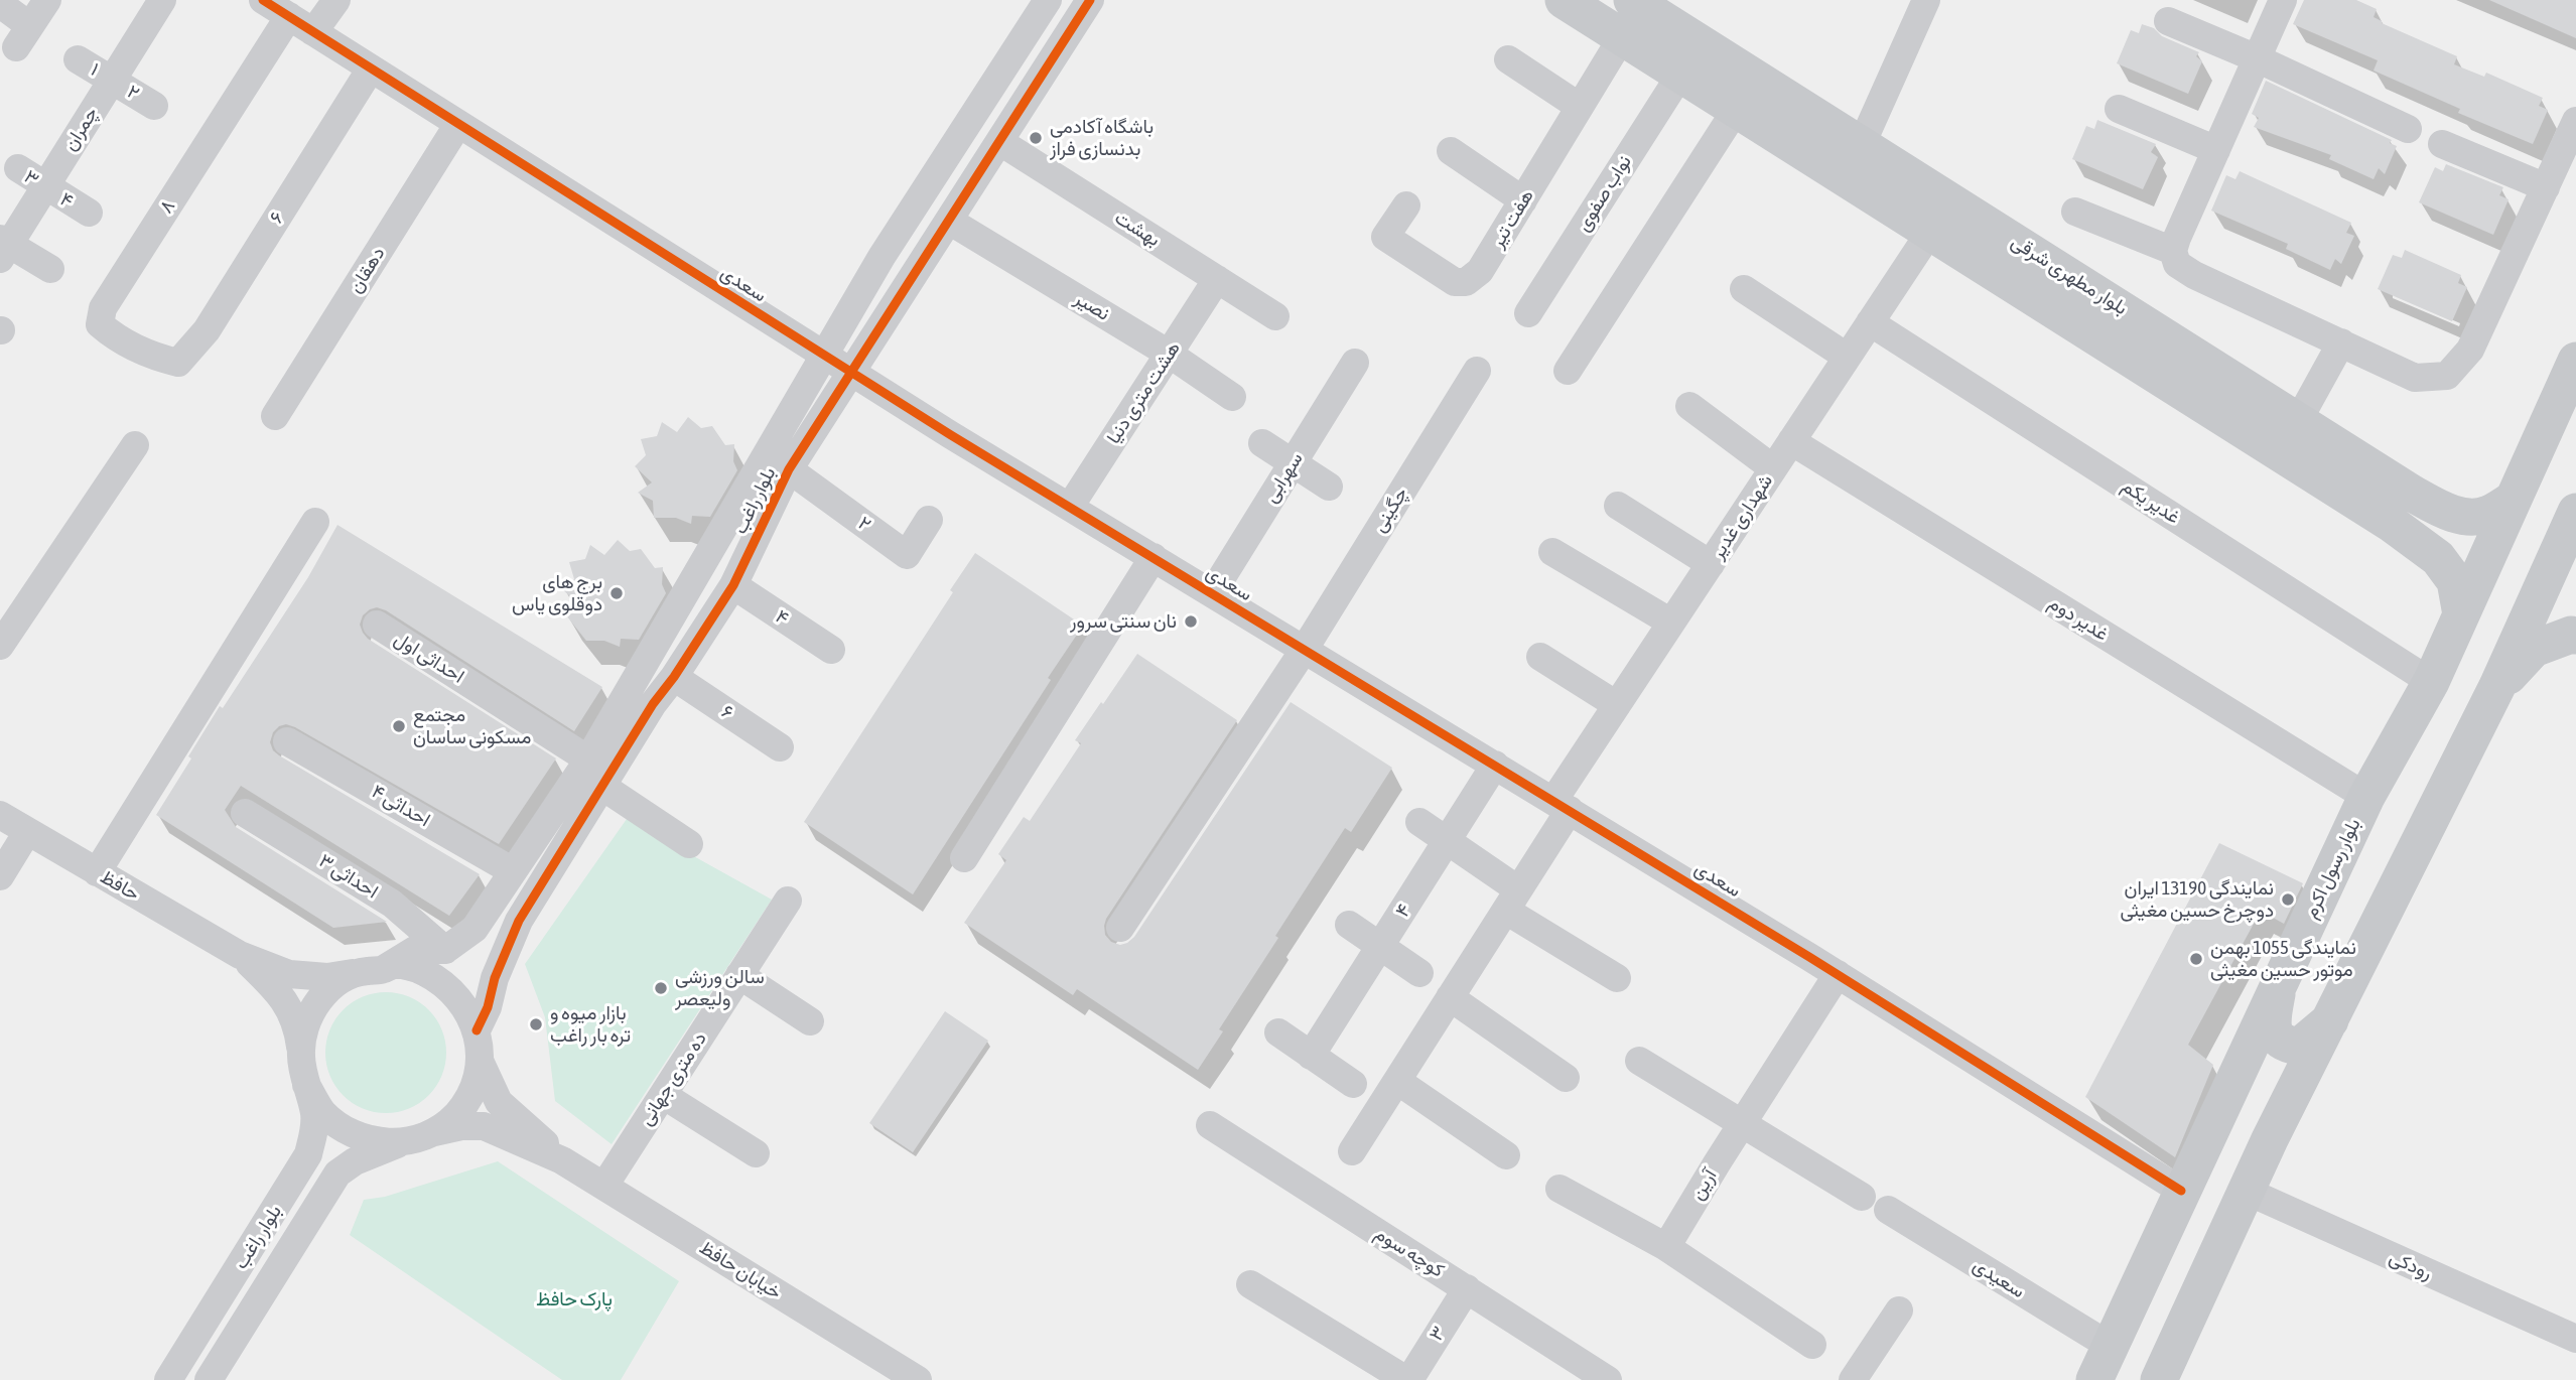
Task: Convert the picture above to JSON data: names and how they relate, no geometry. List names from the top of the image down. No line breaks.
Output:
{"streets":{"main road":["بلوار مطهری شرقی","بلوار رسول اکرم"],"street":["۱","۲","چمران","۳","نواب صفوی","۴","۸","۶","هفت تیر","بهشت","دهقان","سعدی","نصیر","هشت متری دنیا","سهرابی","بلوار راغب","غدیر یکم","چگینی","شهداری غدیر","غدیر دوم","احداثی اول","احداثی ۴","احداثی ۳","حافظ","ده متری جهانی","آرین","کوچه سوم","رودکی","خیابان حافظ","سعیدی"]},"crossings":[["۱","۲"],["۱","چمران"],["۲","چمران"],["۲","بلوار راغب"],["چمران","۳"],["چمران","۴"],["۳","۴"],["۳","کوچه سوم"],["نواب صفوی","بلوار مطهری شرقی"],["۴","سعدی"],["۴","بلوار راغب"],["۸","۶"],["۸","سعدی"],["۶","سعدی"],["۶","بلوار راغب"],["هفت تیر","بلوار مطهری شرقی"],["بهشت","هشت متری دنیا"],["بهشت","بلوار راغب"],["دهقان","سعدی"],["بلوار مطهری شرقی","شهداری غدیر"],["بلوار مطهری شرقی","بلوار رسول اکرم"],["سعدی","هشت متری دنیا"],["سعدی","سهرابی"],["سعدی","بلوار راغب"],["سعدی","چگینی"],["سعدی","شهداری غدیر"],["سعدی","بلوار رسول اکرم"],["سعدی","آرین"],["نصیر","هشت متری دنیا"],["نصیر","بلوار راغب"],["بلوار راغب","احداثی اول"],["بلوار راغب","احداثی ۴"],["بلوار راغب","احداثی ۳"],["بلوار راغب","حافظ"],["بلوار راغب","خیابان حافظ"],["غدیر یکم","شهداری غدیر"],["غدیر یکم","بلوار رسول اکرم"],["شهداری غدیر","غدیر دوم"],["غدیر دوم","بلوار رسول اکرم"],["بلوار رسول اکرم","سعیدی"],["حافظ","خیابان حافظ"],["ده متری جهانی","خیابان حافظ"]],"parks":["پارک حافظ"],"places":["باشگاه آکادمی بدنسازی فراز","برج های دوقلوی یاس","نان سنتی سرور","مجتمع مسکونی ساسان","نمایندگی 13190 ایران دوچرخ حسین مغیثی","نمایندگی 1055 بهمن موتور حسین مغیثی","سالن ورزشی ولیعصر","بازار میوه و تره بار راغب"]}
